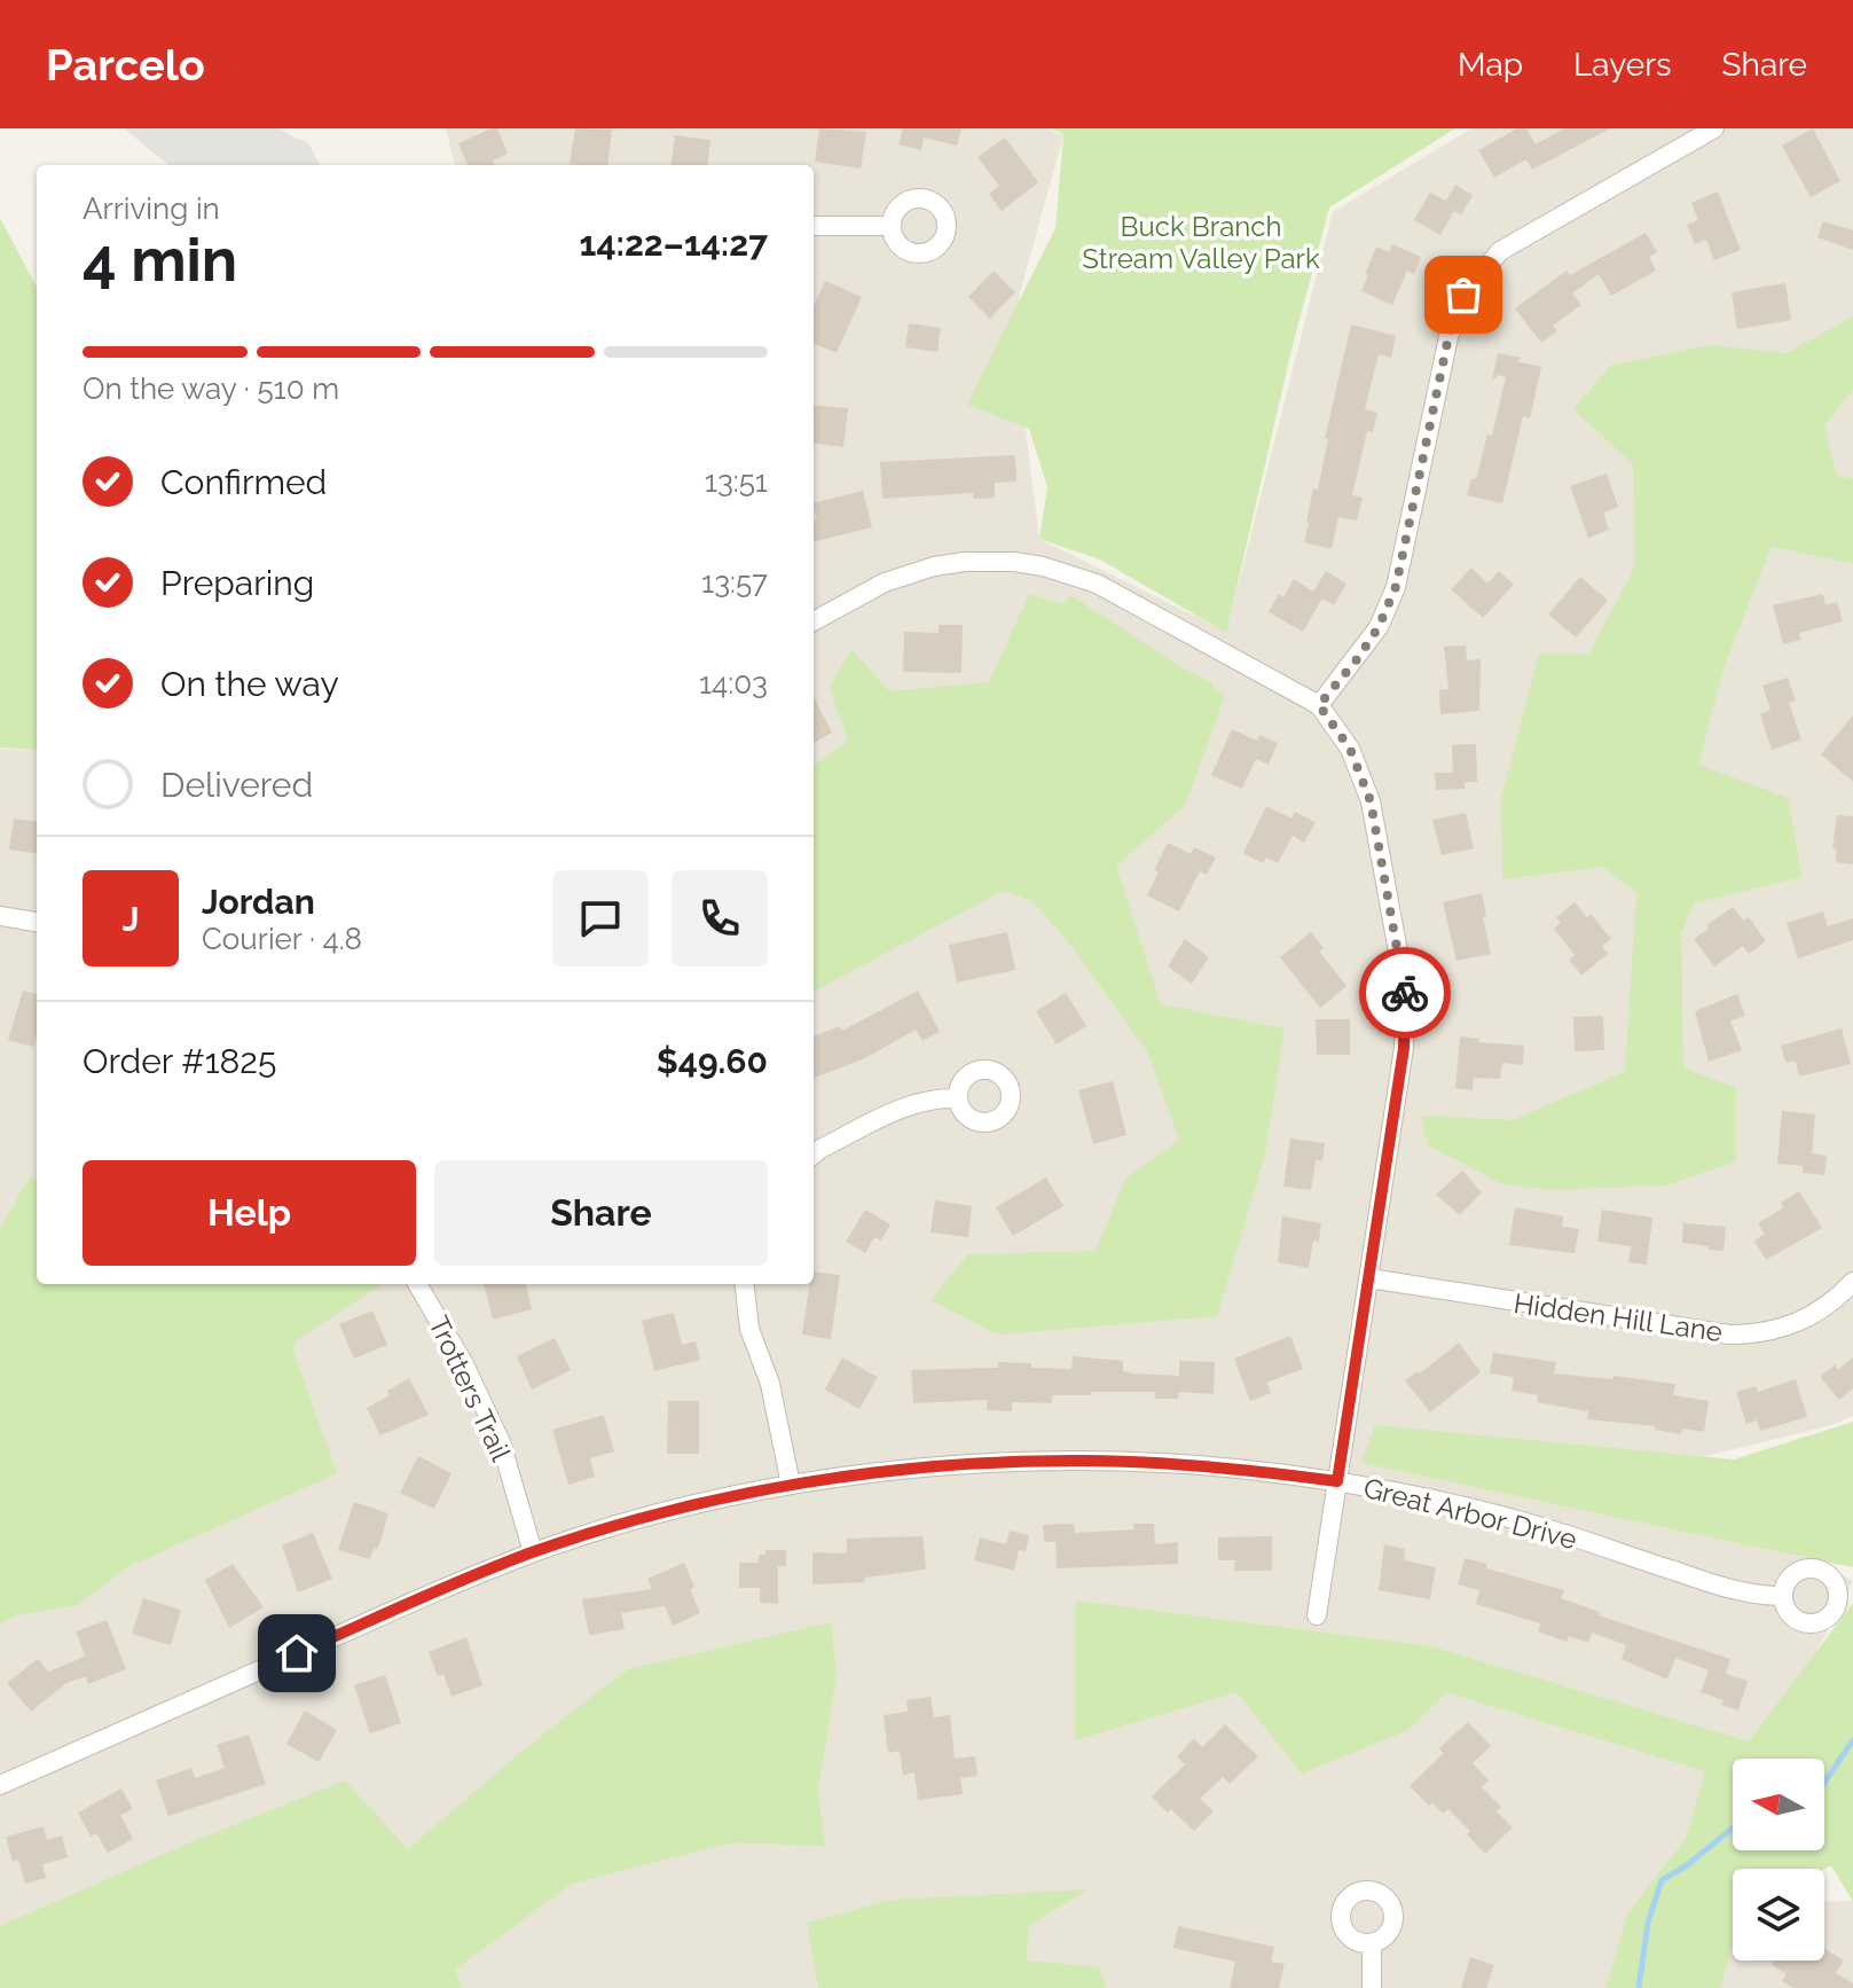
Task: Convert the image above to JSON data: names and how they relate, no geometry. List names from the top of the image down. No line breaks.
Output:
{"streets":{"street":["Hidden Hill Lane","Trotters Trail","Great Arbor Drive"]},"crossings":[["Trotters Trail","Great Arbor Drive"]],"parks":["Buck Branch Stream Valley Park"],"north":"left","page":{"header":"Parcelo","nav":["Map","Layers","Share"],"heading":["4 min","Arriving in","14:22–14:27"],"panel":["Jordan","Courier · 4.8","Order #1825","$49.60"],"bar":"On the way · 510 m","list":[["Confirmed","13:51"],["Preparing","13:57"],["On the way","14:03"],"Delivered"],"round":"J","buttons":["Help","Share"]}}
